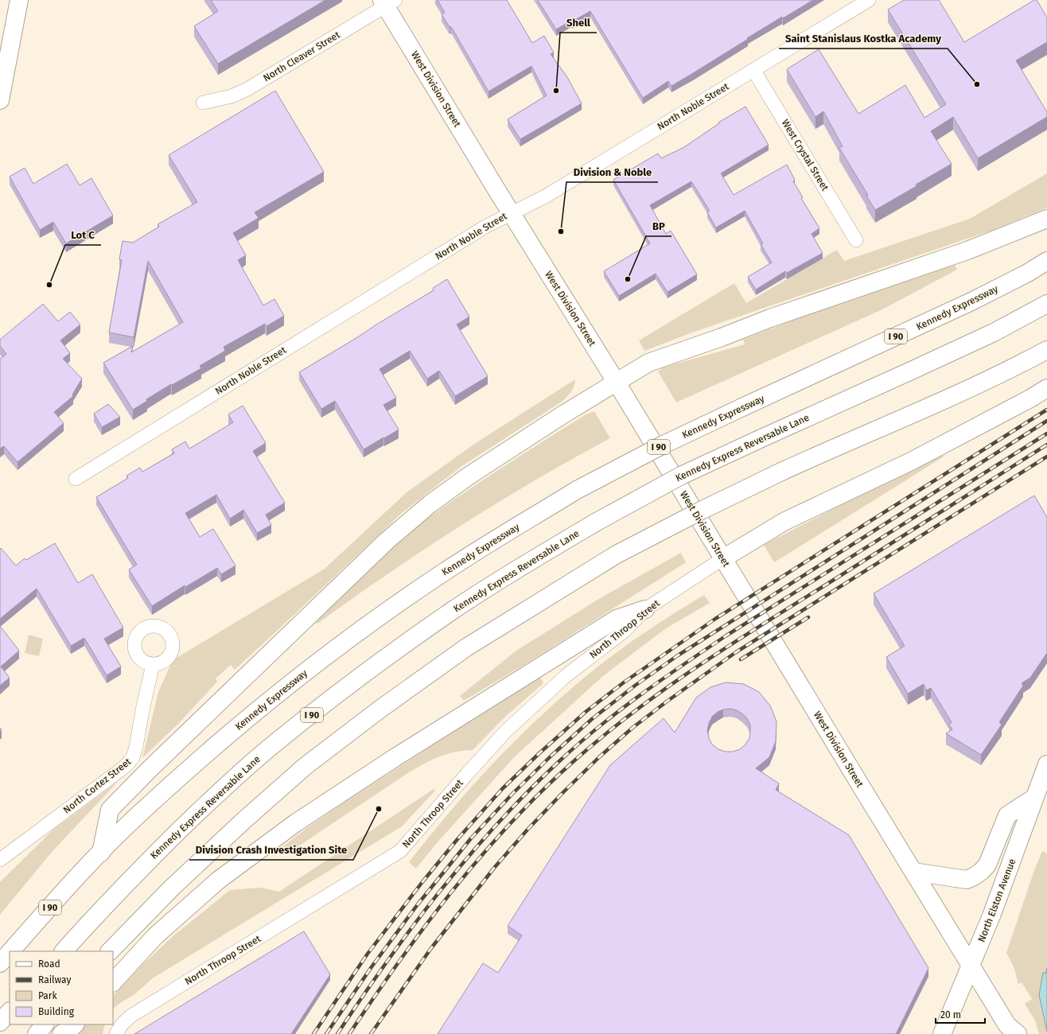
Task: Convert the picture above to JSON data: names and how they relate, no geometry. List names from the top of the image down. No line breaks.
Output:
{"streets":{"main road":["West Division Street","Kennedy Expressway","I 90","Kennedy Express Reversable Lane","North Elston Avenue"],"street":["North Cleaver Street","North Noble Street","West Crystal Street","North Throop Street","North Cortez Street"]},"crossings":[["North Cleaver Street","West Division Street"],["West Division Street","North Noble Street"],["West Division Street","North Throop Street"],["West Division Street","North Elston Avenue"],["North Noble Street","West Crystal Street"]],"places":["Saint Stanislaus Kostka Academy","Shell","Division & Noble","BP","Lot C","Division Crash Investigation Site"],"legend":["Road","Railway","Park","Building"],"scale_bar":"20 m"}
